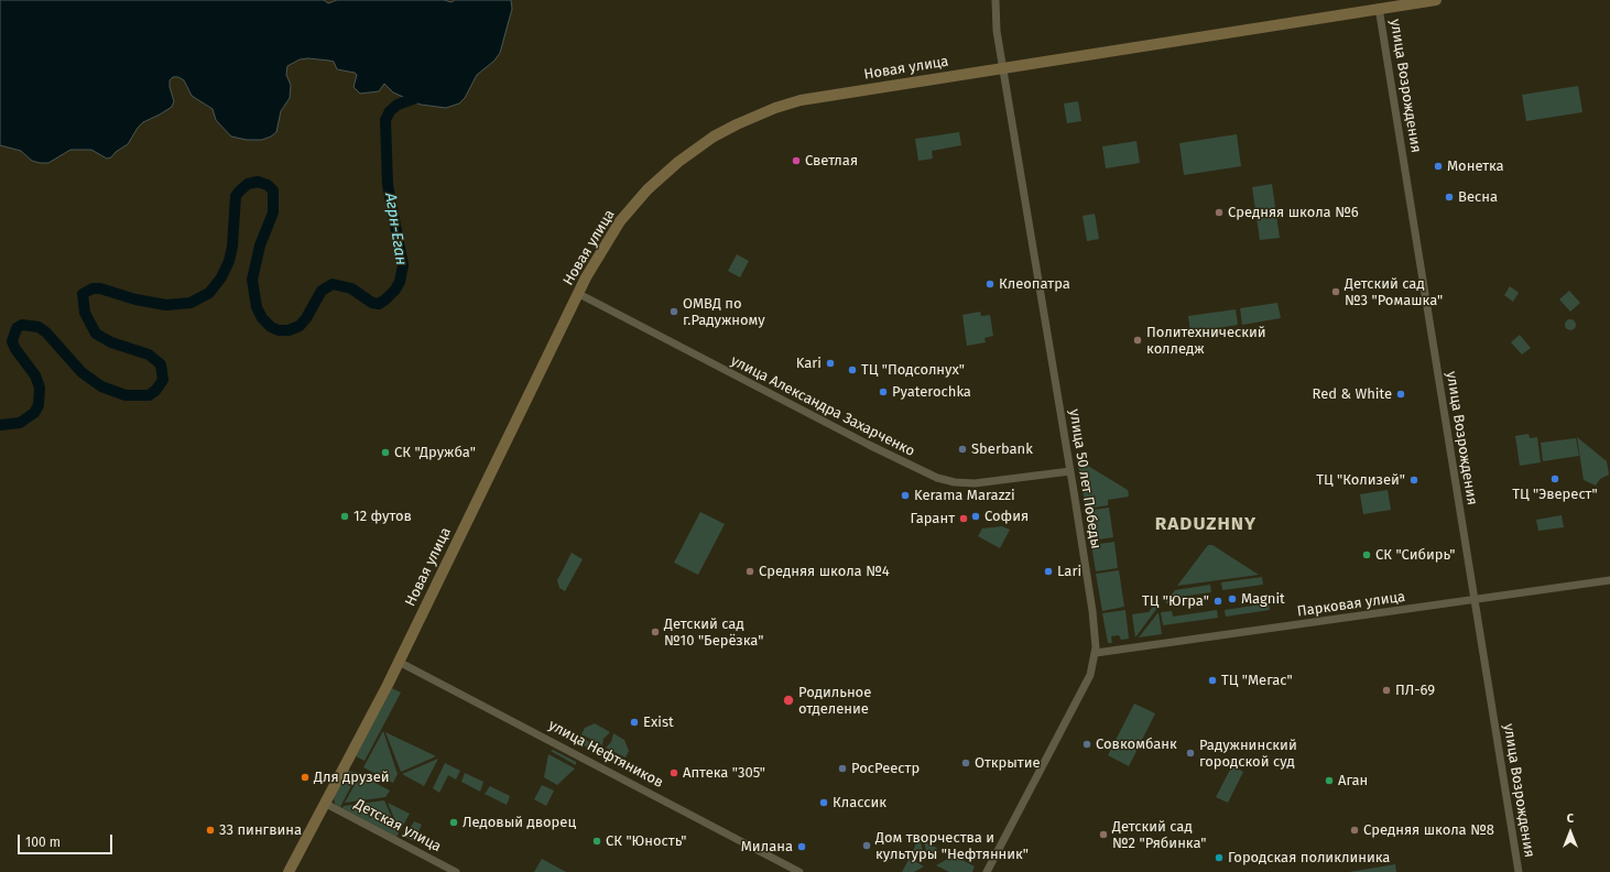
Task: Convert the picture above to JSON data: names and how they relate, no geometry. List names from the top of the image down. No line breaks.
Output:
{"streets":{"street":["Новая улица","улица Возрождения","улица Александра Захарченко","улица 50 лет Победы","Парковая улица","улица Нефтяников","Детская улица"]},"crossings":[["Новая улица","улица Возрождения"],["Новая улица","улица Александра Захарченко"],["Новая улица","улица 50 лет Победы"],["Новая улица","улица Нефтяников"],["Новая улица","Детская улица"],["улица Возрождения","Парковая улица"],["улица Александра Захарченко","улица 50 лет Победы"],["улица 50 лет Победы","Парковая улица"]],"districts":["RADUZHNY"],"water":["Агрн-Еган"],"places":["Светлая","Монетка","Весна","Средняя школа №6","Клеопатра","Детский сад №3 \"Ромашка\"","ОМВД по г.Радужному","Политехнический колледж","Kari","ТЦ \"Подсолнух\"","Pyaterochka","Red & White","Sberbank","СК \"Дружба\"","ТЦ \"Эверест\"","ТЦ \"Колизей\"","Kerama Marazzi","12 футов","София","Гарант","СК \"Сибирь\"","Средняя школа №4","Lari","Magnit","ТЦ \"Югра\"","Детский сад №10 \"Берёзка\"","ТЦ \"Мегас\"","ПЛ-69","Родильное отделение","Exist","Совкомбанк","Радужнинский городской суд","Открытие","РосРеестр","Аптека \"305\"","Для друзей","Аган","Классик","Ледовый дворец","33 пингвина","Средняя школа №8","Детский сад №2 \"Рябинка\"","СК \"Юность\"","Дом творчества и культуры \"Нефтянник\"","Милана","Городская поликлиника"],"scale_bar":"100 m","north":"top"}
